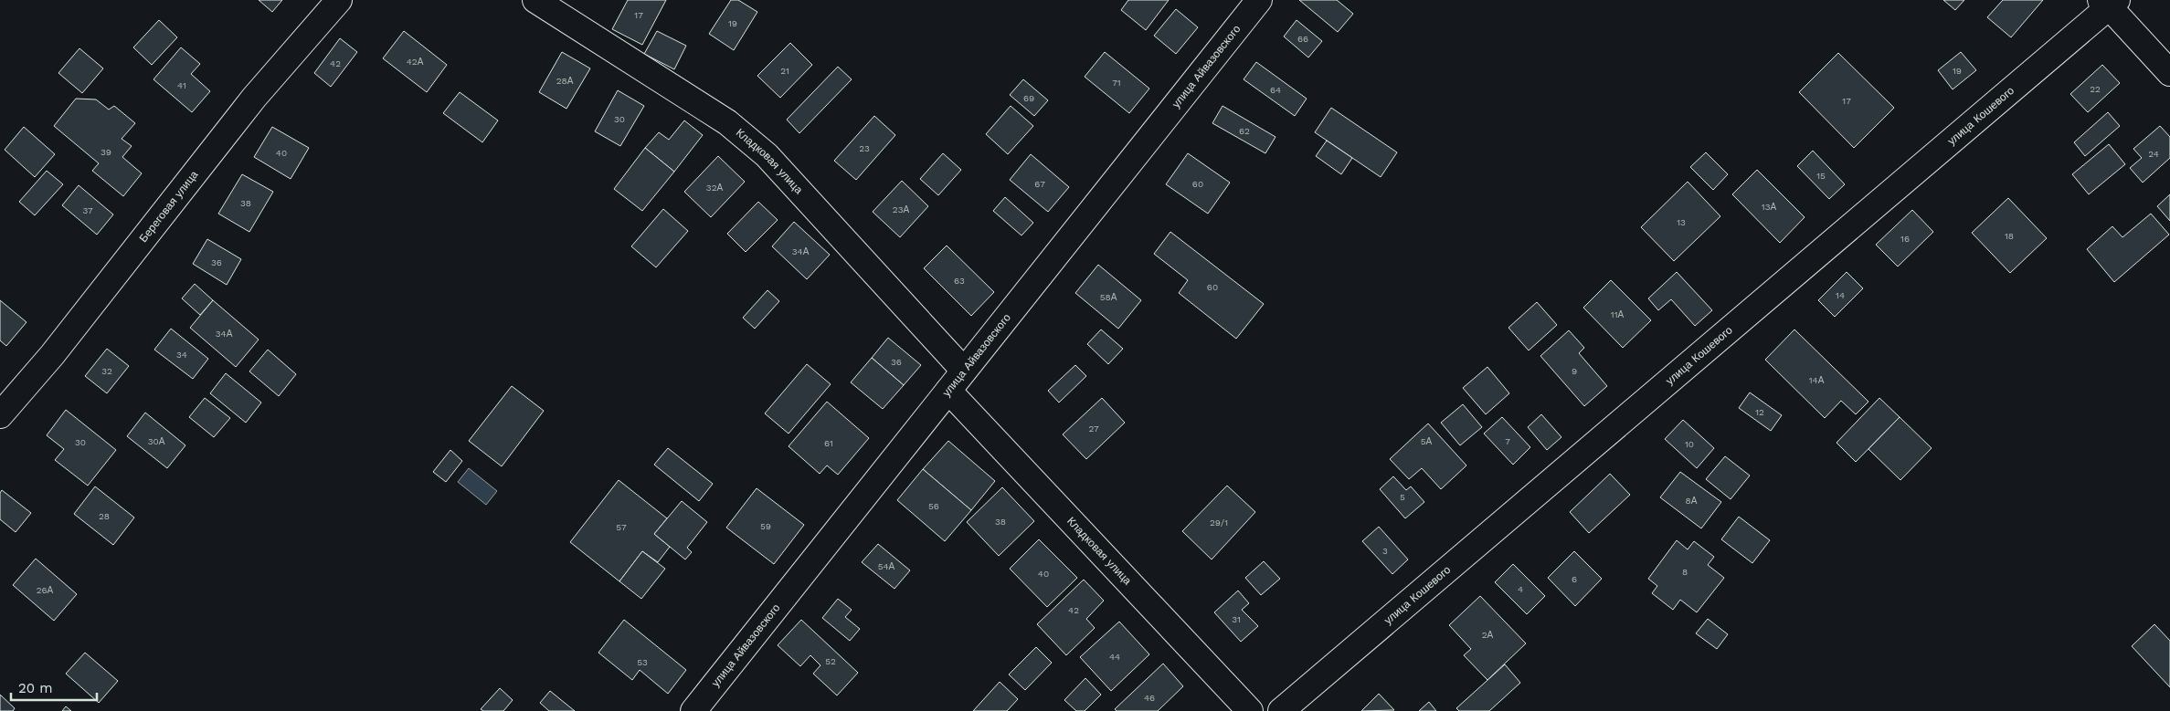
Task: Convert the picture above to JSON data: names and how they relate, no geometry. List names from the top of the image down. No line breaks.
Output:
{"streets":{"street":["улица Айвазовского","улица Кошевого","Кладковая улица","Береговая улица"]},"crossings":[["улица Айвазовского","Кладковая улица"]],"house_numbers":["17","19","66","42А","42","21","19","28А","71","41","22","64","69","17","30","62","23","39","40","24","15","67","60","32А","38","13А","23А","37","13","18","16","34А","36","63","60","14","58А","11А","34А","34","36","32","9","14А","12","27","30А","5А","7","30","61","10","5","8А","56","28","38","29/1","59","57","3","54А","8","40","6","4","26А","42","31","2А","44","52","53","46"],"scale_bar":"20 m"}
